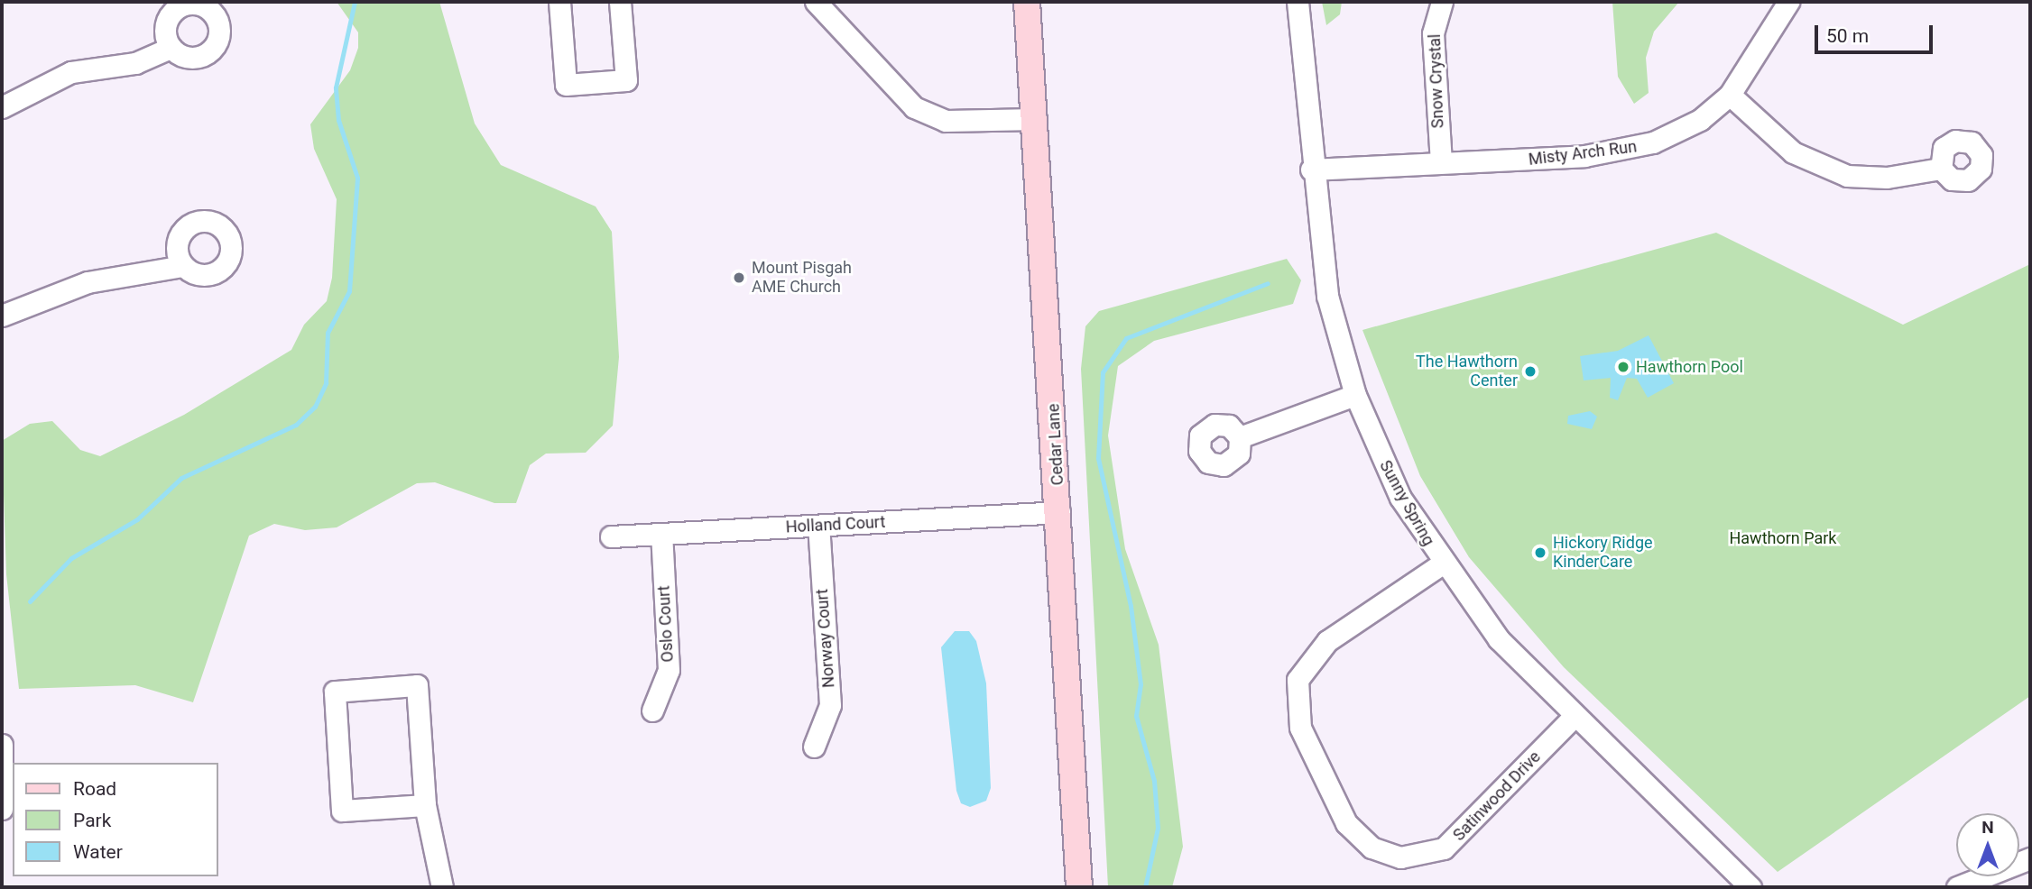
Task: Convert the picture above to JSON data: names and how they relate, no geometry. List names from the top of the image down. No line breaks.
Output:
{"streets":{"main road":["Cedar Lane"],"street":["Snow Crystal","Misty Arch Run","Sunny Spring","Holland Court","Oslo Court","Norway Court","Satinwood Drive"]},"crossings":[["Snow Crystal","Misty Arch Run"],["Misty Arch Run","Sunny Spring"],["Cedar Lane","Holland Court"],["Sunny Spring","Satinwood Drive"],["Holland Court","Oslo Court"],["Holland Court","Norway Court"]],"parks":["Hawthorn Park"],"places":["Mount Pisgah AME Church","Hawthorn Pool","The Hawthorn Center","Hickory Ridge KinderCare"],"legend":["Road","Park","Water"],"scale_bar":"50 m","north":"top"}
